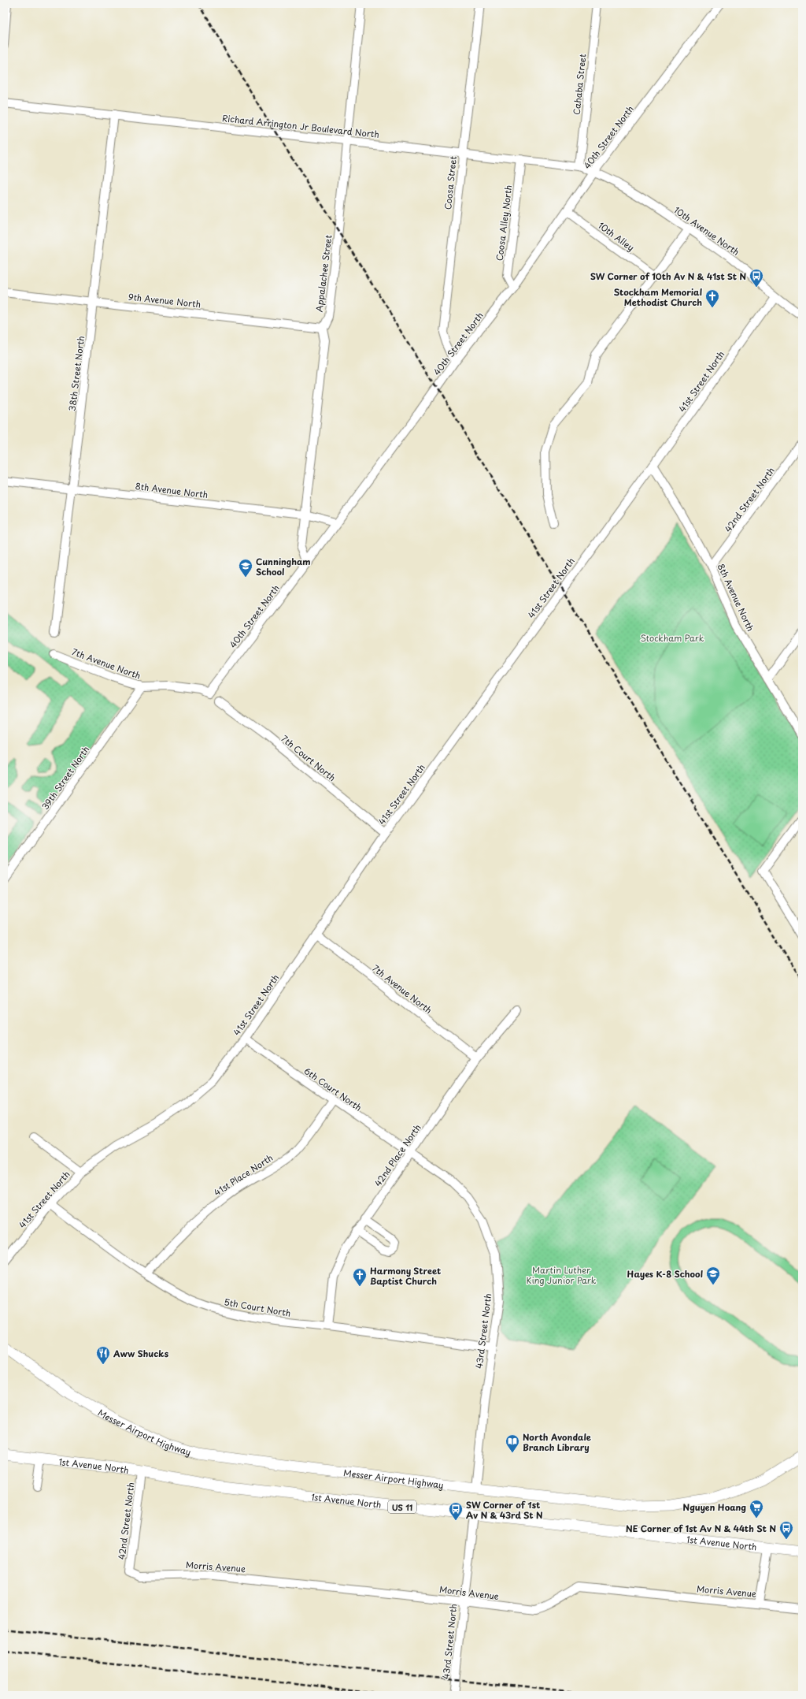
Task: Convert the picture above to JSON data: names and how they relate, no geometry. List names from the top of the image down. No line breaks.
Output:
{"streets":{"main road":["Messer Airport Highway","1st Avenue North","US 11"],"street":["Cahaba Street","Richard Arrington Jr Boulevard North","40th Street North","Coosa Street","Coosa Alley North","10th Avenue North","10th Alley","Appalachee Street","9th Avenue North","38th Street North","41st Street North","8th Avenue North","42nd Street North","7th Avenue North","7th Court North","39th Street North","6th Court North","42nd Place North","41st Place North","5th Court North","43rd Street North","Morris Avenue"]},"crossings":[["Cahaba Street","Richard Arrington Jr Boulevard North"],["Richard Arrington Jr Boulevard North","40th Street North"],["Richard Arrington Jr Boulevard North","Coosa Street"],["Richard Arrington Jr Boulevard North","Coosa Alley North"],["Richard Arrington Jr Boulevard North","10th Avenue North"],["Richard Arrington Jr Boulevard North","Appalachee Street"],["Richard Arrington Jr Boulevard North","38th Street North"],["40th Street North","Coosa Street"],["40th Street North","Coosa Alley North"],["40th Street North","10th Avenue North"],["40th Street North","10th Alley"],["40th Street North","Appalachee Street"],["40th Street North","8th Avenue North"],["40th Street North","7th Avenue North"],["10th Avenue North","41st Street North"],["Appalachee Street","9th Avenue North"],["Appalachee Street","8th Avenue North"],["9th Avenue North","38th Street North"],["38th Street North","8th Avenue North"],["41st Street North","8th Avenue North"],["41st Street North","7th Avenue North"],["41st Street North","7th Court North"],["41st Street North","6th Court North"],["41st Street North","5th Court North"],["8th Avenue North","42nd Street North"],["42nd Street North","1st Avenue North"],["42nd Street North","Morris Avenue"],["7th Avenue North","39th Street North"],["7th Avenue North","42nd Place North"],["6th Court North","42nd Place North"],["6th Court North","41st Place North"],["6th Court North","43rd Street North"],["42nd Place North","5th Court North"],["42nd Place North","43rd Street North"],["41st Place North","5th Court North"],["5th Court North","43rd Street North"],["43rd Street North","Messer Airport Highway"],["43rd Street North","1st Avenue North"],["43rd Street North","Morris Avenue"]],"parks":["Stockham Park","Martin Luther King Junior Park"],"places":{"bus stop":["SW Corner of 10th Av N & 41st St N","SW Corner of 1st Av N & 43rd St N","NE Corner of 1st Av N & 44th St N"],"church":["Stockham Memorial Methodist Church","Harmony Street Baptist Church"],"school or university":["Cunningham School","Hayes K-8 School"],"restaurant":["Aww Shucks"],"library":["North Avondale Branch Library"],"supermarket":["Nguyen Hoang"]}}
